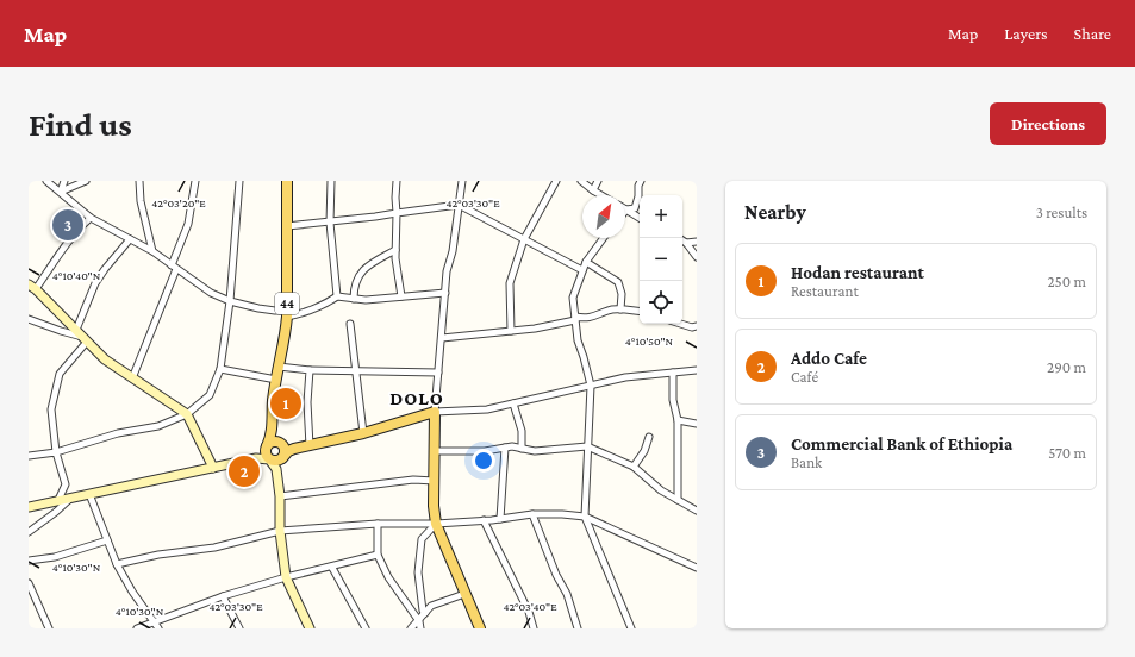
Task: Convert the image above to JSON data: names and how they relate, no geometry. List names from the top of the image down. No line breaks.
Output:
{"streets":{"main road":["44"]},"districts":["DOLO"],"north":"top right","page":{"header":"Map","nav":["Map","Layers","Share"],"buttons":"Directions","title":"Find us","heading":["Nearby","3 results"],"map_buttons":["+","−"],"pins":["3","1","2"],"list":[{"mark":"1","name":"Hodan restaurant","note":"Restaurant","value":"250 m"},{"mark":"2","name":"Addo Cafe","note":"Café","value":"290 m"},{"mark":"3","name":"Commercial Bank of Ethiopia","note":"Bank","value":"570 m"}]},"coordinates":["42°03'20\"E","42°03'30\"E","4°10'40\"N","4°10'50\"N","4°10'30\"N","42°03'40\"E"]}
